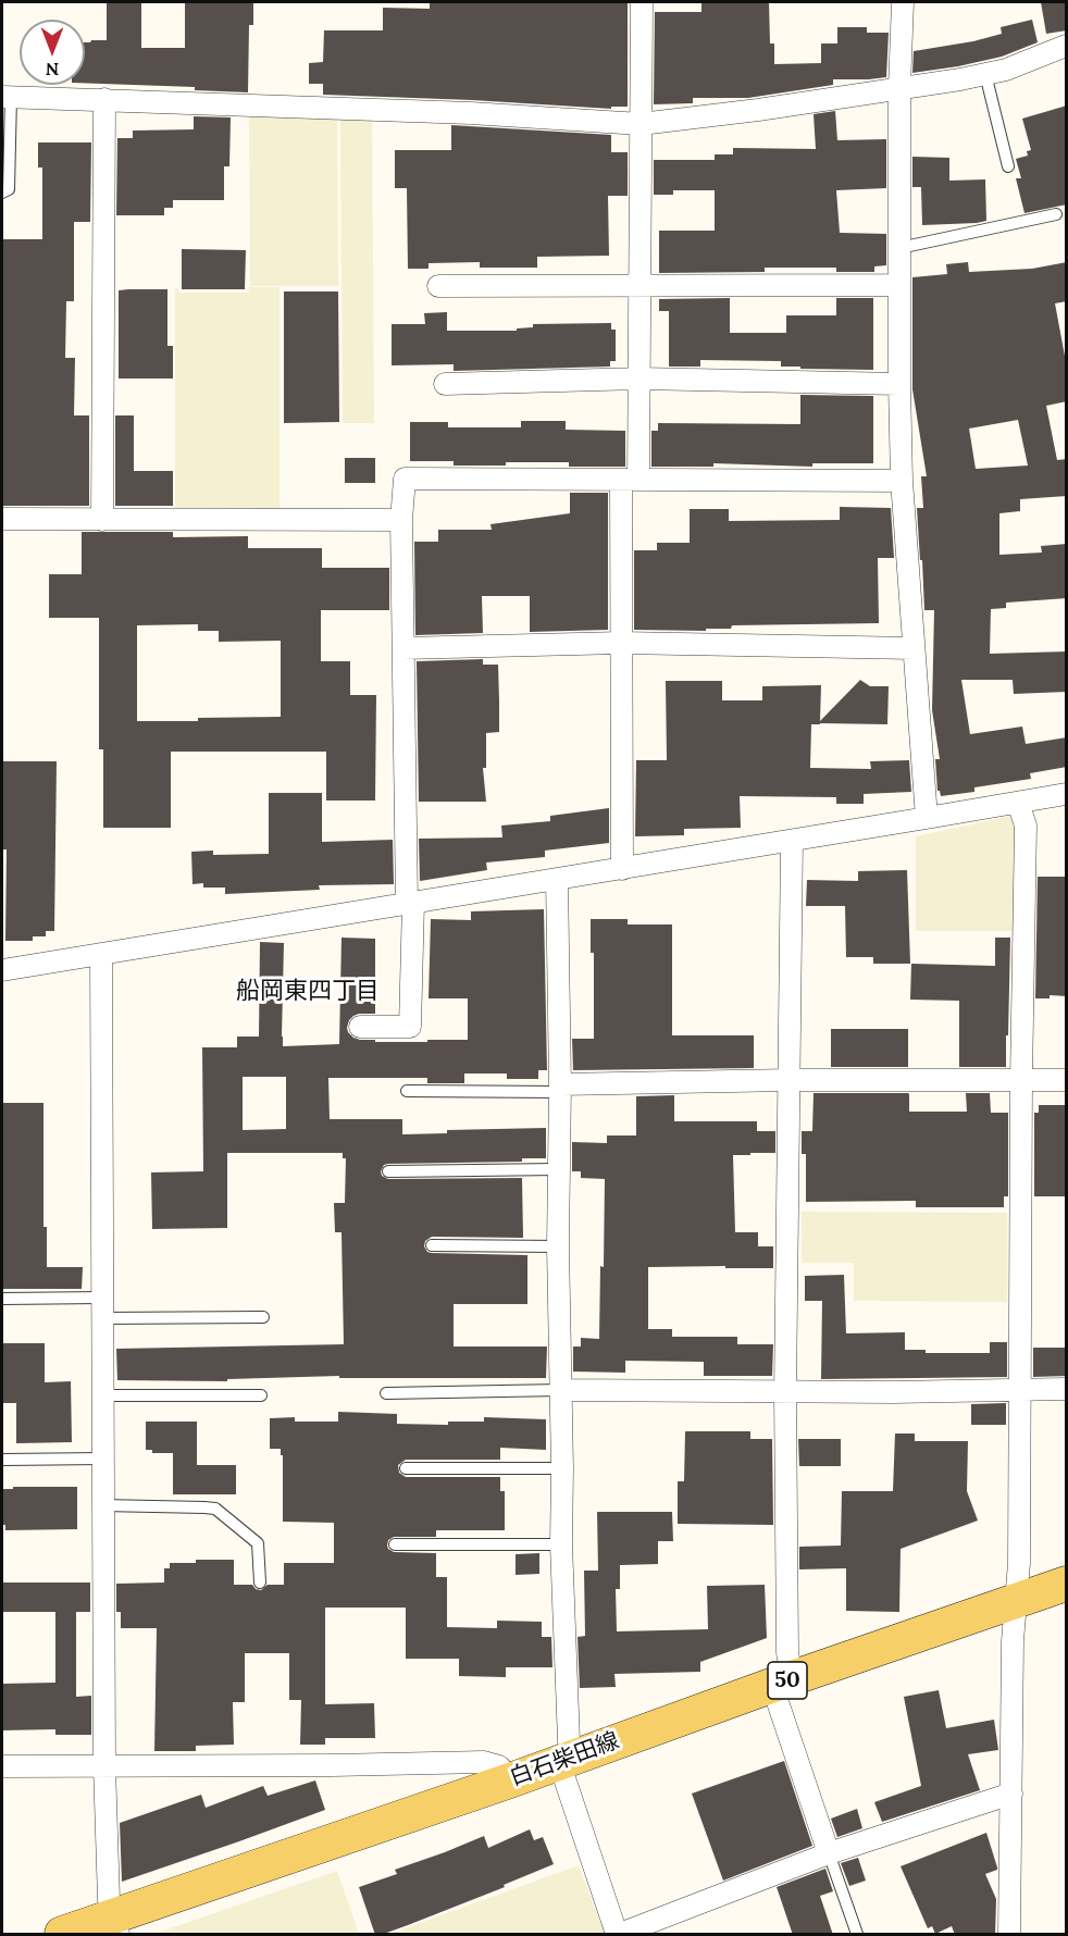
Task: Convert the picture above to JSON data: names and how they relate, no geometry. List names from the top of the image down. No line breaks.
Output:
{"streets":{"main road":["50","白石柴田線"]},"districts":["船岡東四丁目"],"north":"bottom"}
